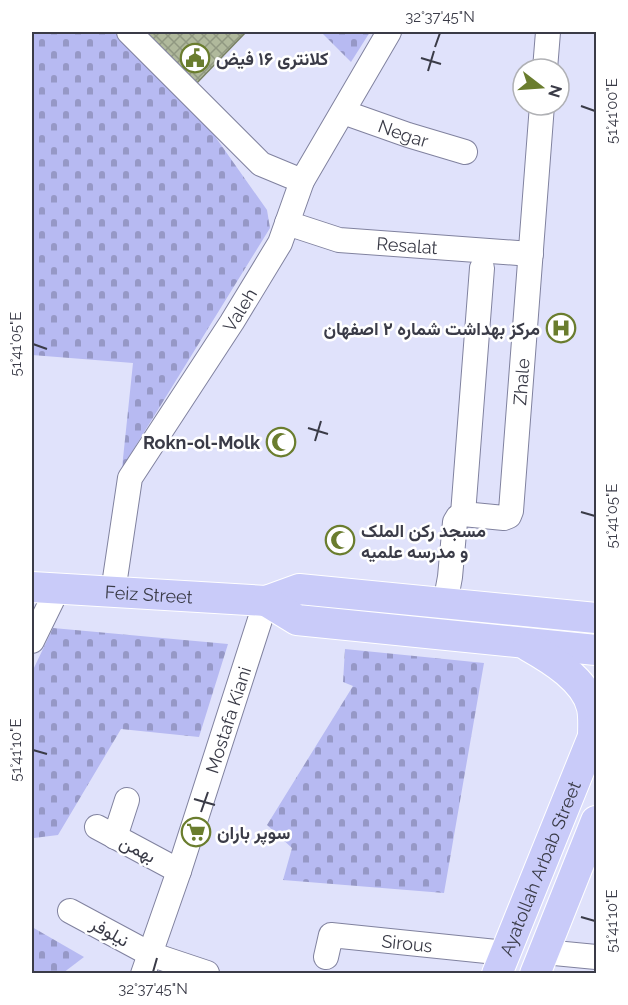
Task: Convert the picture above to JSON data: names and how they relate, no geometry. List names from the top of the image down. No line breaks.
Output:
{"streets":{"main road":["Feiz Street","Ayatollah Arbab Street"],"street":["Negar","Resalat","Valeh","Zhale","Mostafa Kiani","بهمن","نیلوفر","Sirous"]},"crossings":[["Negar","Valeh"],["Resalat","Valeh"],["Resalat","Zhale"],["Valeh","Feiz Street"],["Feiz Street","Mostafa Kiani"],["Mostafa Kiani","بهمن"],["Mostafa Kiani","نیلوفر"],["Ayatollah Arbab Street","Sirous"]],"places":{"public building":["کلانتری ۱۶ فیض"],"hospital":["مرکز بهداشت شماره ۲ اصفهان"],"mosque":["Rokn-ol-Molk","مسجد رکن الملک و مدرسه علمیه"],"supermarket":["سوپر باران"]},"north":"right","coordinates":["32°37'45\"N","51°41'00\"E","51°41'05\"E","51°41'10\"E"]}
